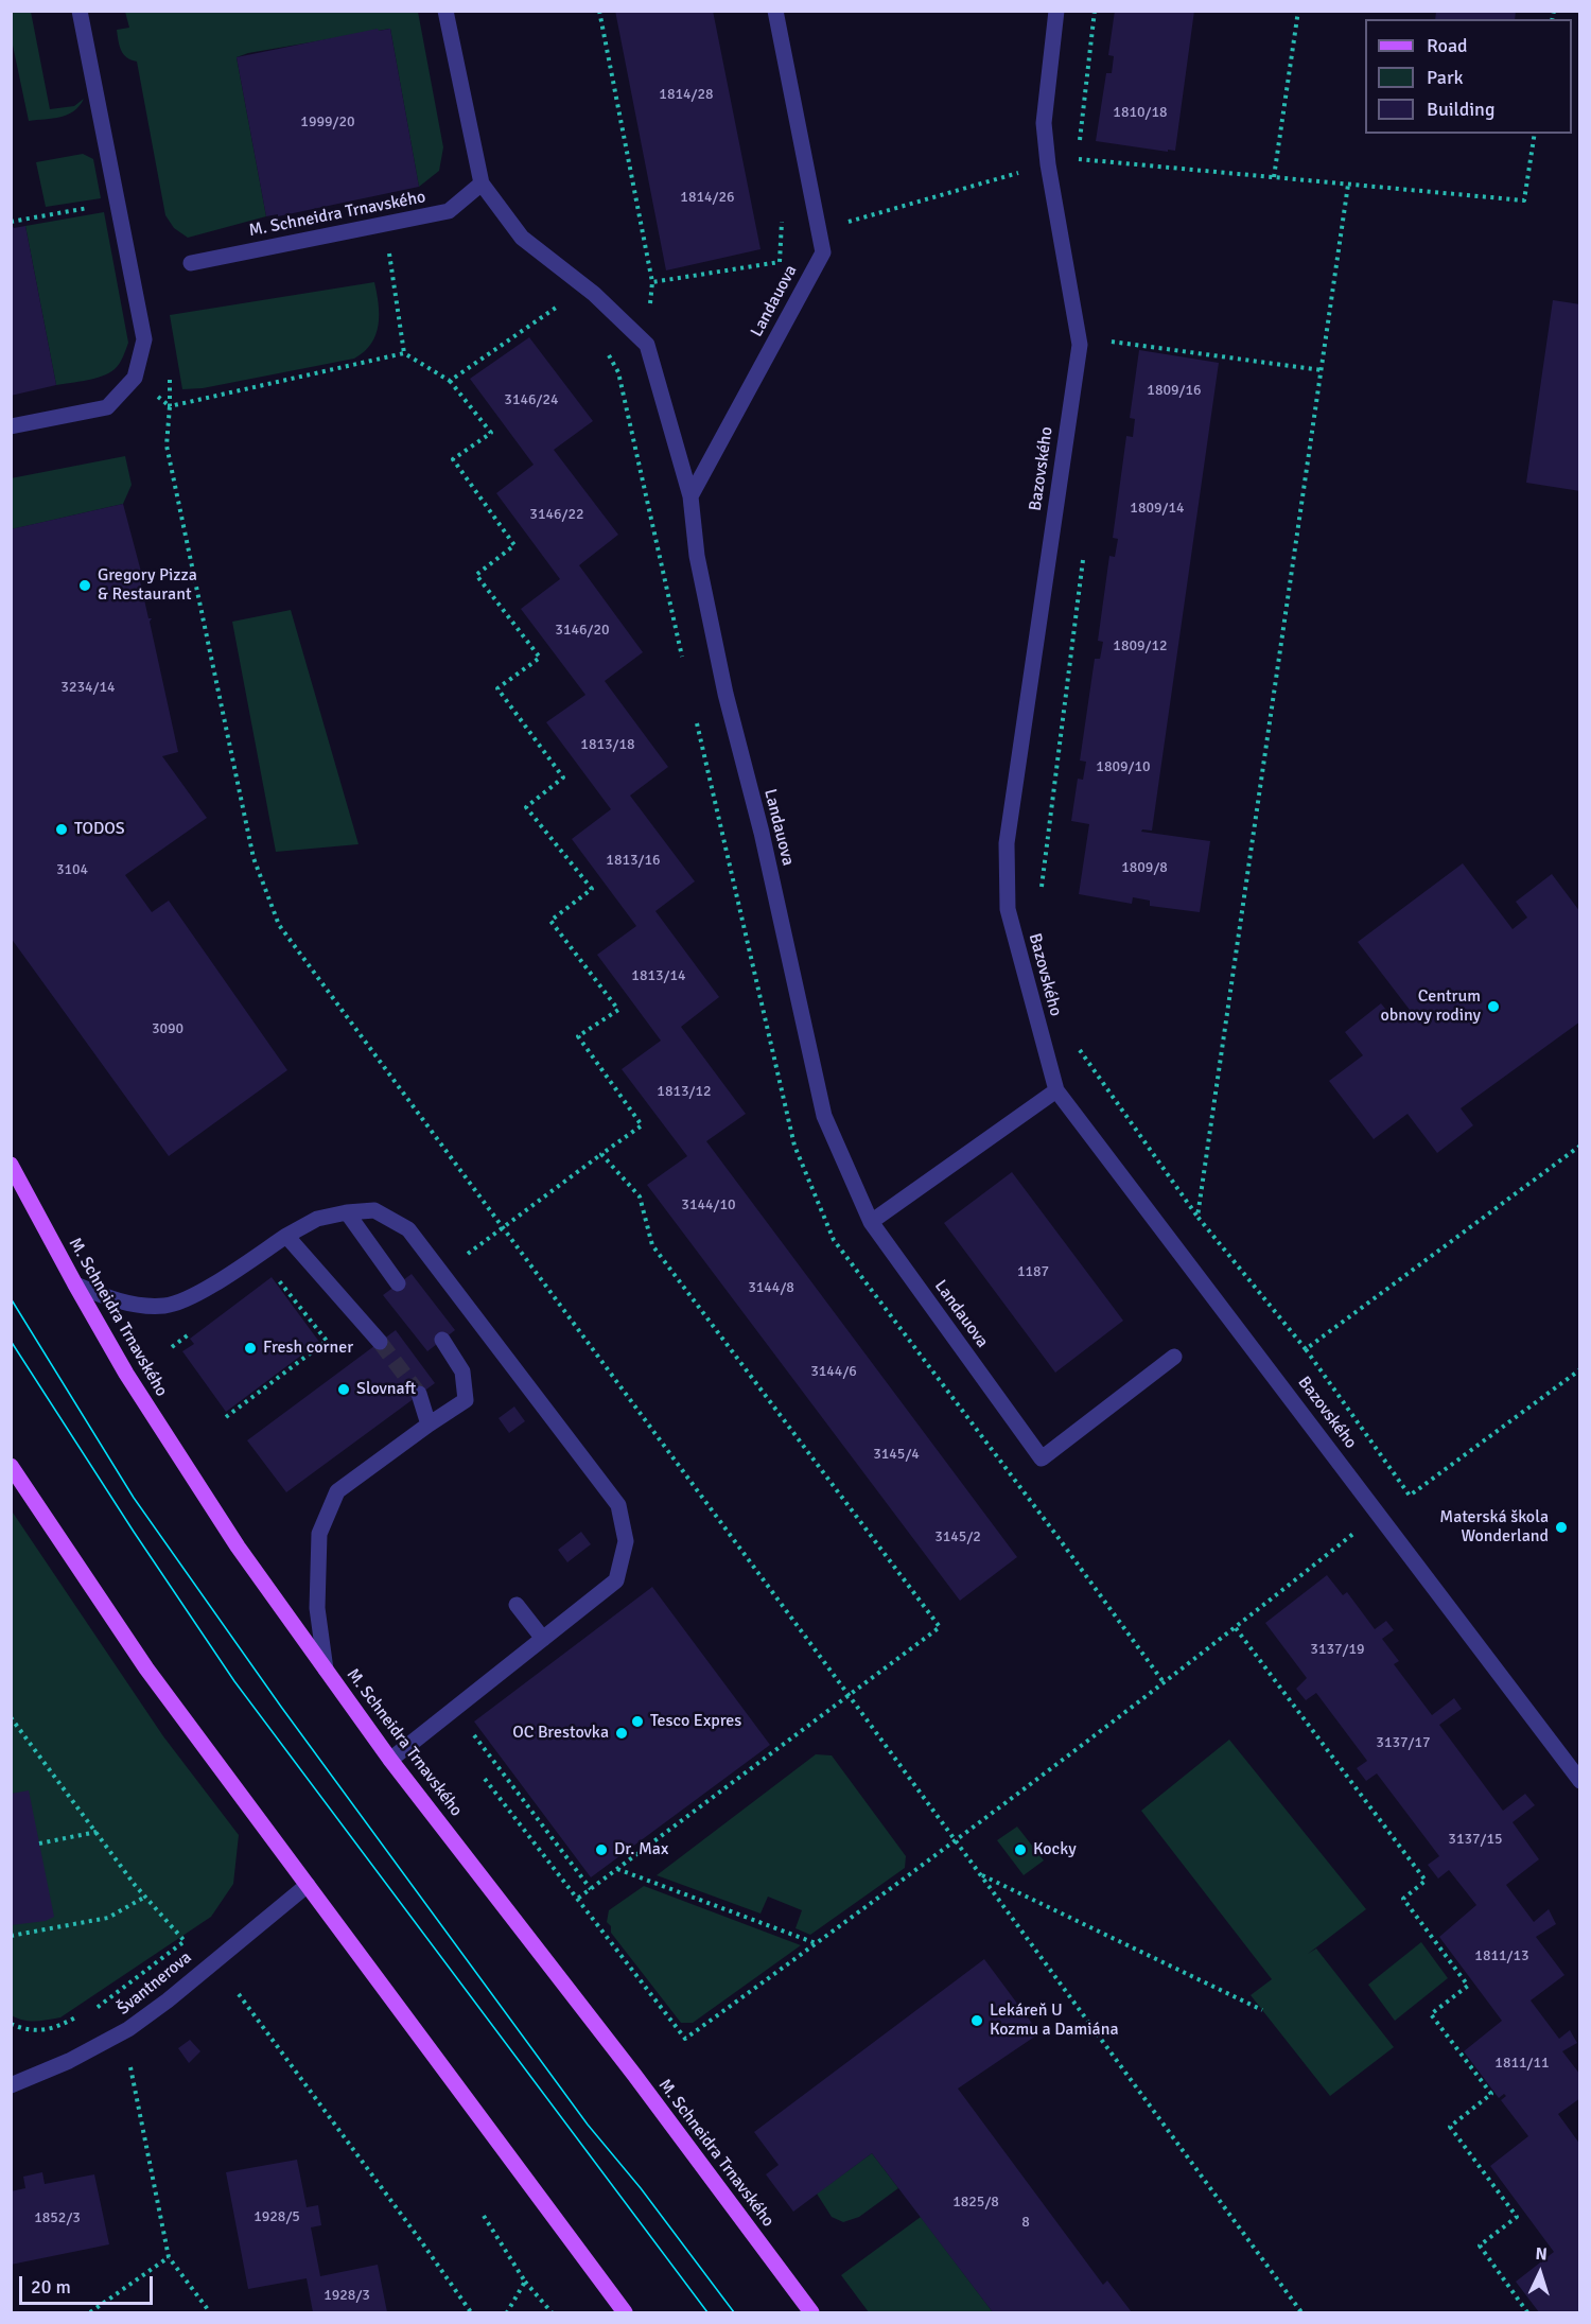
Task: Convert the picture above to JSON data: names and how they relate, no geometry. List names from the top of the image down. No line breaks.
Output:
{"streets":{"main road":["M. Schneidra Trnavského"],"street":["Landauova","Bazovského","Švantnerova"]},"places":["Gregory Pizza & Restaurant","TODOS","Centrum obnovy rodiny","Fresh corner","Slovnaft","Materská škola Wonderland","Tesco Expres","OC Brestovka","Dr. Max","Kocky","Lekáreň U Kozmu a Damiána"],"house_numbers":["1814/28","1810/18","1999/20","1814/26","1809/16","3146/24","1809/14","3146/22","3146/20","1809/12","3234/14","1813/18","1809/10","1813/16","1809/8","3104","1813/14","3090","1813/12","3144/10","1187","3144/8","3144/6","3145/4","3145/2","3137/19","3137/17","3137/15","1811/13","1811/11","1825/8","1928/5","1852/3","8","1928/3"],"legend":["Road","Park","Building"],"scale_bar":"20 m","north":"top"}
